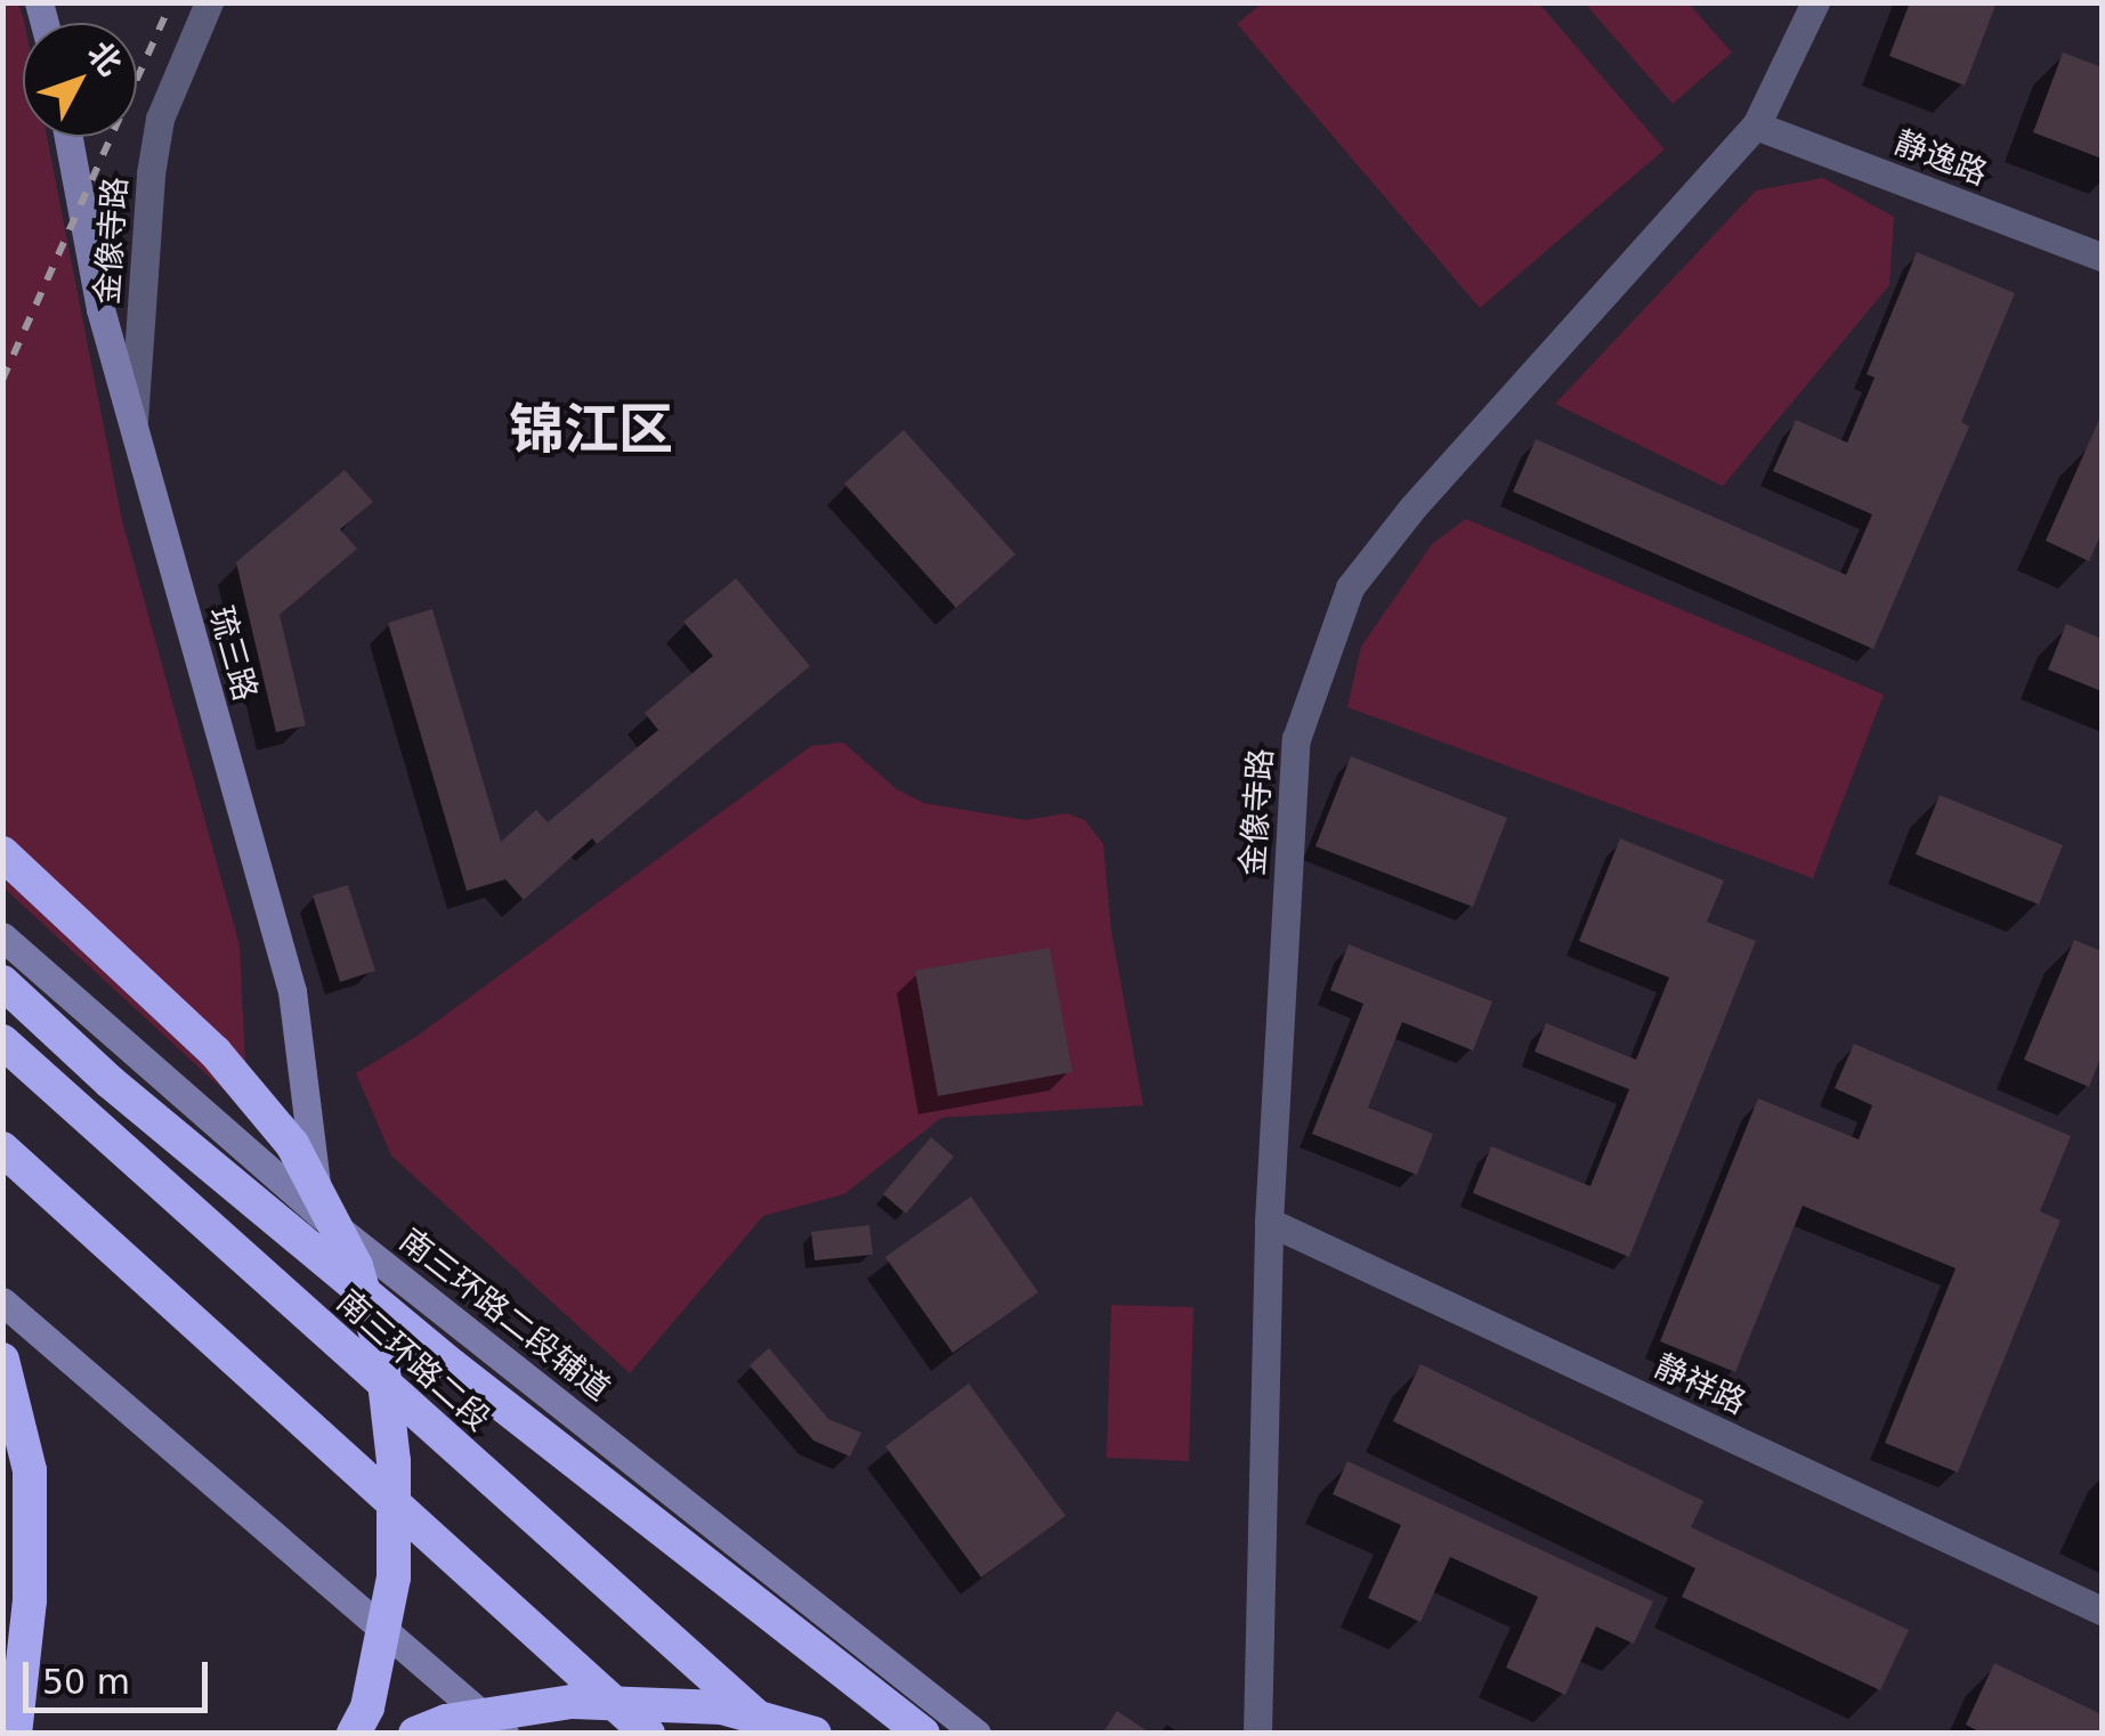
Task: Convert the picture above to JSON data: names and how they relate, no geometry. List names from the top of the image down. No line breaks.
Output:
{"streets":{"highway":["南三环路二段"],"main road":["琉三路","南三环路二段辅道"],"street":["静逸路","金像寺路","静祥路"]},"crossings":[["静逸路","金像寺路"],["金像寺路","琉三路"],["金像寺路","静祥路"],["琉三路","南三环路二段辅道"]],"districts":["锦江区"],"scale_bar":"50 m","north":"top right"}
